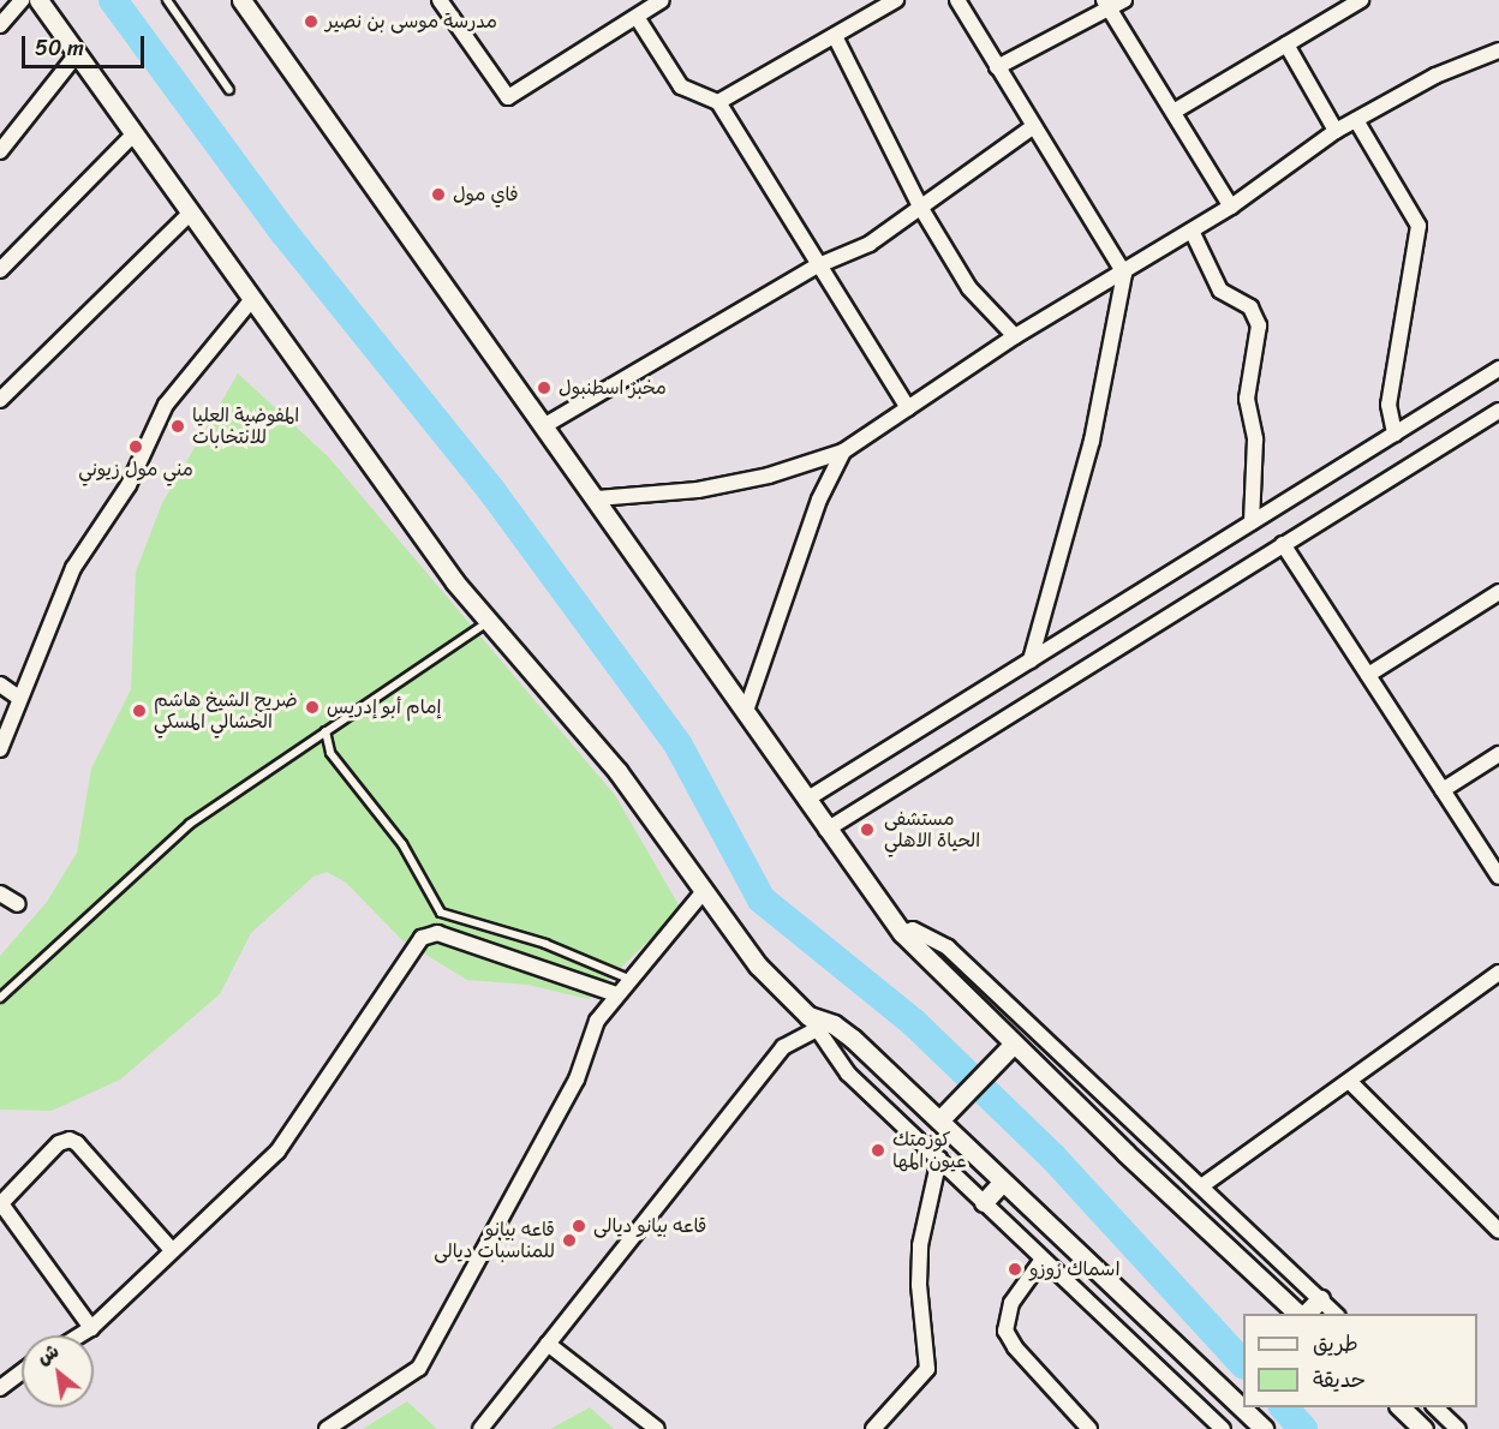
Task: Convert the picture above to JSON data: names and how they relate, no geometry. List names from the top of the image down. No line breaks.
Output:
{"places":["مدرسة موسى بن نصير","فاي مول","مخبز اسطنبول","المفوضية العليا للانتخابات","مني مول زيوني","إمام أبو إدريس","ضريح الشيخ هاشم الخشالي المسكي","مستشفى الحياة الاهلي","كوزمتك عيون المها","قاعه بيانو ديالى","قاعه بيانو للمناسبات ديالى","اسماك زوزو"],"legend":["طريق","حديقة"],"scale_bar":"50 m","north":"top left"}
